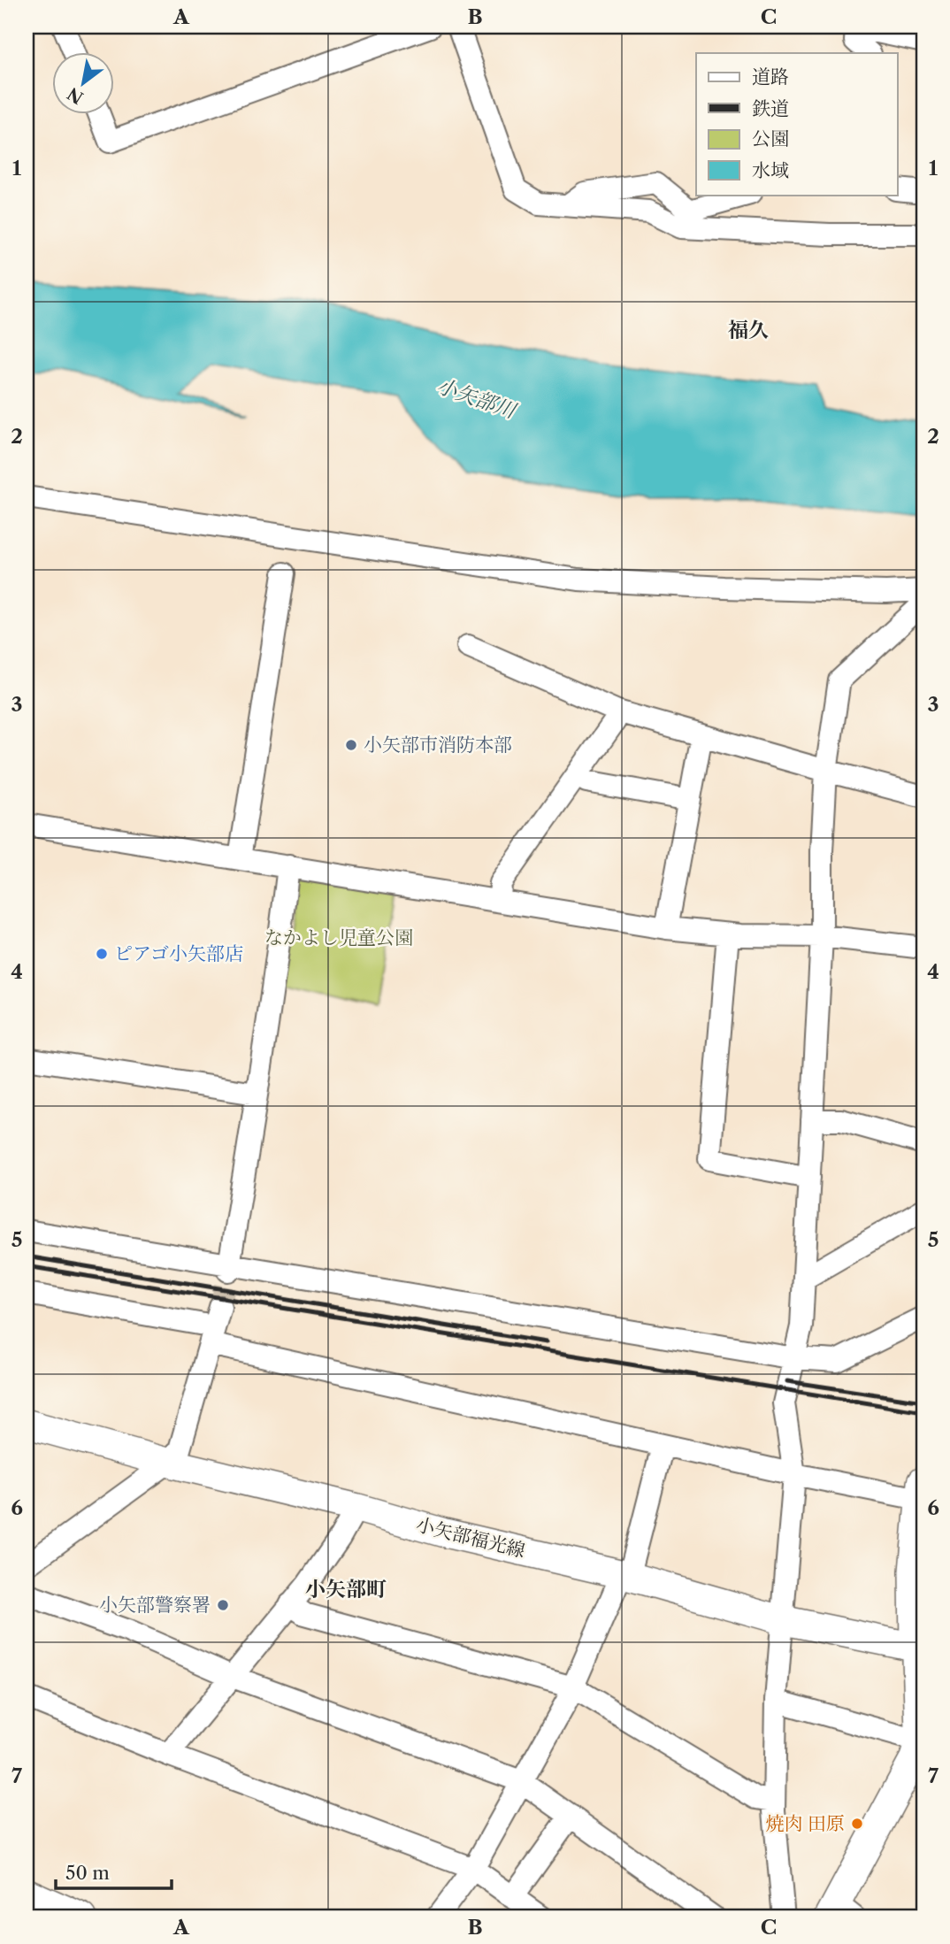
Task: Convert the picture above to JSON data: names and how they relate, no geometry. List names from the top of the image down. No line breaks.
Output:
{"streets":{"main road":["小矢部福光線"]},"districts":["福久","小矢部町"],"water":["小矢部川"],"parks":["なかよし児童公園"],"places":["小矢部市消防本部","ピアゴ小矢部店","小矢部警察署","焼肉 田原"],"legend":["道路","鉄道","公園","水域"],"scale_bar":"50 m","north":"bottom left","grid":{"columns":["A","B","C"],"rows":["1","2","3","4","5","6","7"]}}
